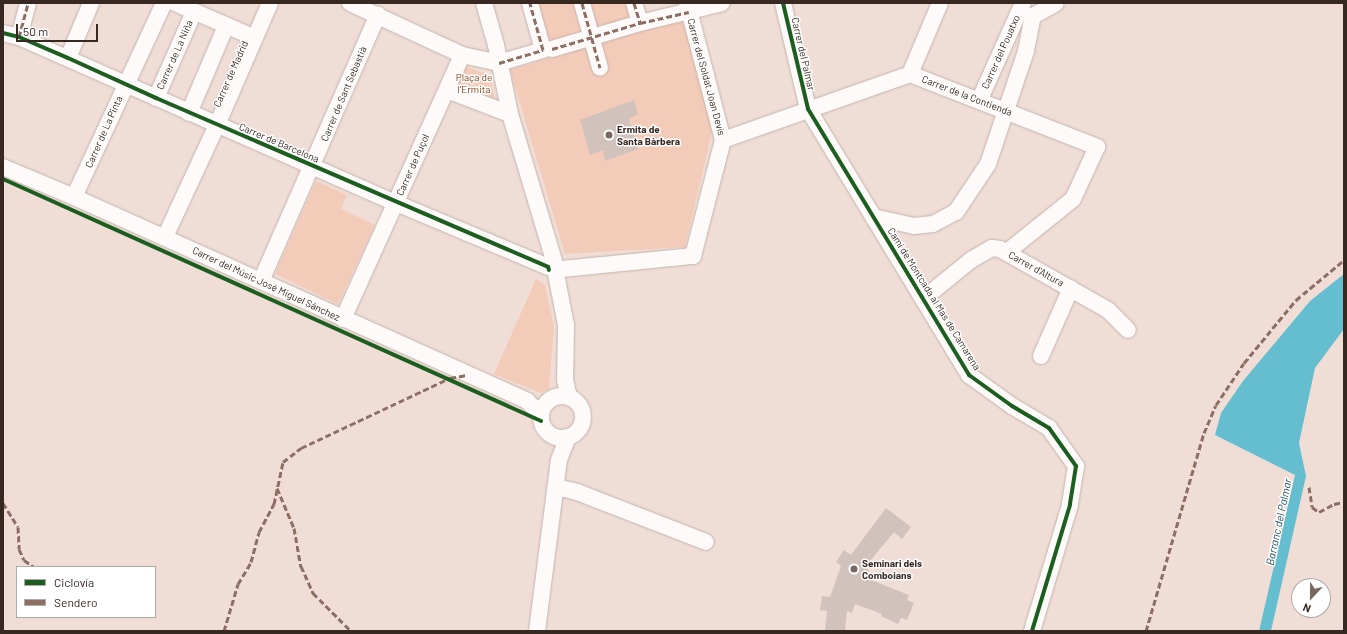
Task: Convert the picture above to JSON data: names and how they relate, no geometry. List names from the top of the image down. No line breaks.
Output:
{"streets":{"street":["Carrer del Pouatxo","Carrer del Palmar","Carrer de La Niña","Carrer de Madrid","Carrer del Soldat Joan Devís","Carrer de Sant Sebastià","Carrer de la Contienda","Carrer de La Pinta","Carrer de Barcelona","Carrer de Puçol","Carrer d'Altura","Carrer del Músic José Miguel Sánchez","Camí de Montcada al Mas de Camarena"]},"crossings":[["Carrer del Pouatxo","Carrer de la Contienda"],["Carrer del Palmar","Carrer de la Contienda"],["Carrer del Palmar","Camí de Montcada al Mas de Camarena"],["Carrer de La Niña","Carrer de Barcelona"],["Carrer de Madrid","Carrer de Barcelona"],["Carrer de Madrid","Carrer del Músic José Miguel Sánchez"],["Carrer del Soldat Joan Devís","Carrer de la Contienda"],["Carrer del Soldat Joan Devís","Carrer de Barcelona"],["Carrer de Sant Sebastià","Carrer de Barcelona"],["Carrer de Sant Sebastià","Carrer del Músic José Miguel Sánchez"],["Carrer de la Contienda","Carrer d'Altura"],["Carrer de la Contienda","Camí de Montcada al Mas de Camarena"],["Carrer de La Pinta","Carrer de Barcelona"],["Carrer de La Pinta","Carrer del Músic José Miguel Sánchez"],["Carrer de Barcelona","Carrer de Puçol"],["Carrer de Puçol","Carrer del Músic José Miguel Sánchez"],["Carrer d'Altura","Camí de Montcada al Mas de Camarena"]],"water":["Barranc del Palmar"],"parks":["Plaça de l'Ermita"],"places":["Ermita de Santa Bàrbera","Seminari dels Comboians"],"legend":["Ciclovía","Sendero"],"scale_bar":"50 m","north":"bottom"}
